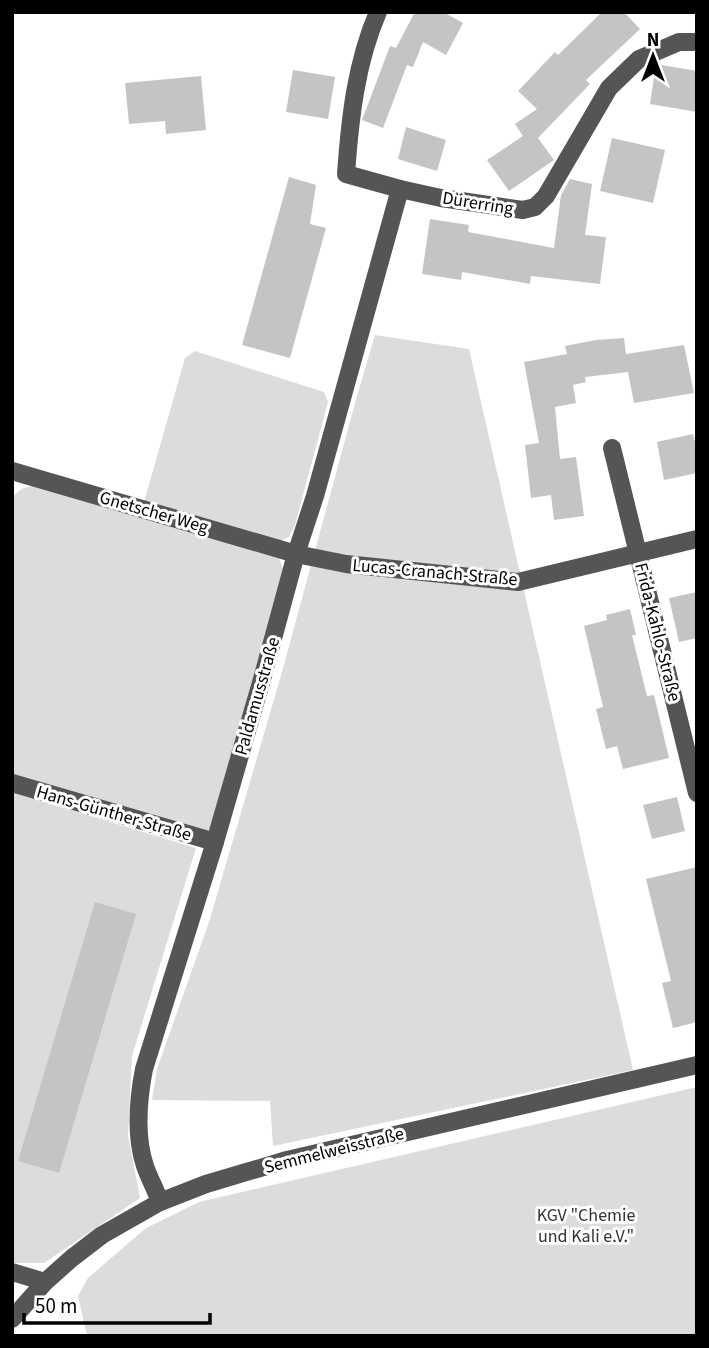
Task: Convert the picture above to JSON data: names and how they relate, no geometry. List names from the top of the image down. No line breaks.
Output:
{"streets":{"street":["Dürerring","Gnetscher Weg","Lucas-Cranach-Straße","Frida-Kahlo-Straße","Paldamusstraße","Hans-Günther-Straße","Semmelweisstraße"]},"crossings":[["Dürerring","Paldamusstraße"],["Gnetscher Weg","Lucas-Cranach-Straße"],["Gnetscher Weg","Paldamusstraße"],["Lucas-Cranach-Straße","Frida-Kahlo-Straße"],["Lucas-Cranach-Straße","Paldamusstraße"],["Paldamusstraße","Hans-Günther-Straße"],["Paldamusstraße","Semmelweisstraße"]],"parks":["KGV \"Chemie und Kali e.V.\""],"scale_bar":"50 m","north":"top"}
